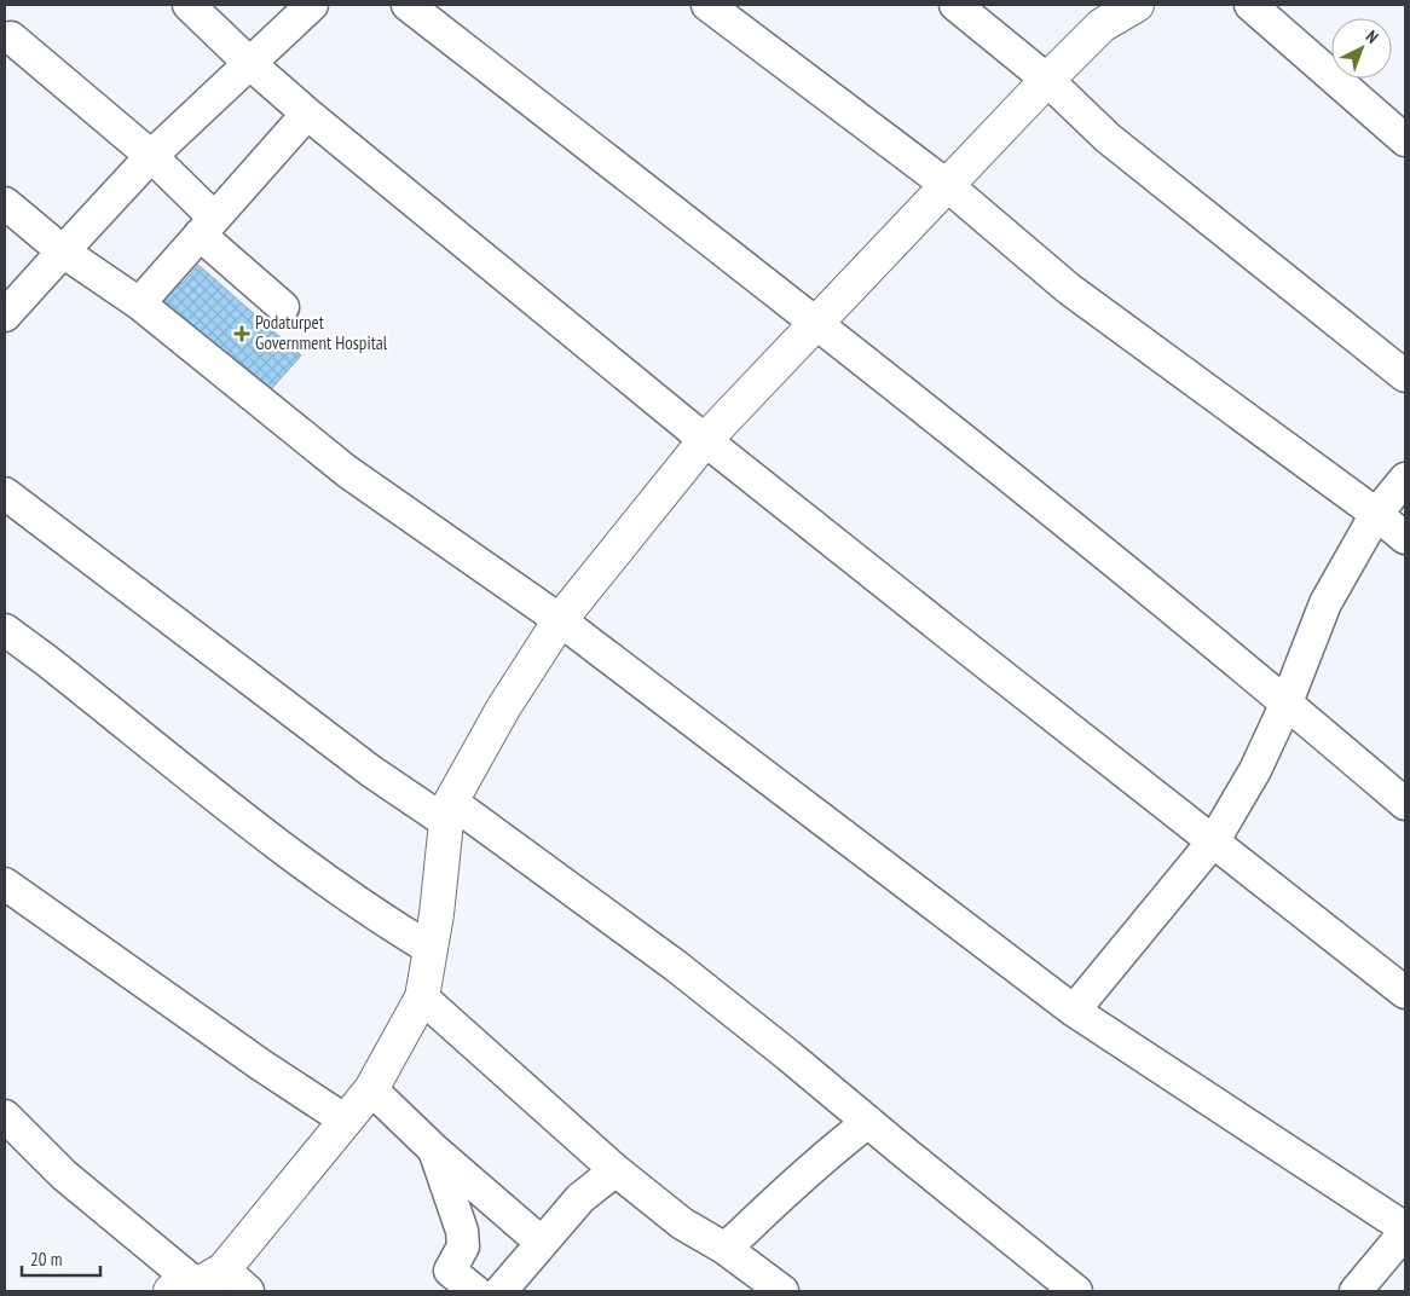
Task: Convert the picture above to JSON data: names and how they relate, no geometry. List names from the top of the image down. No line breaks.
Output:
{"places":{"health":["Podaturpet Government Hospital"]},"scale_bar":"20 m","north":"top right"}
